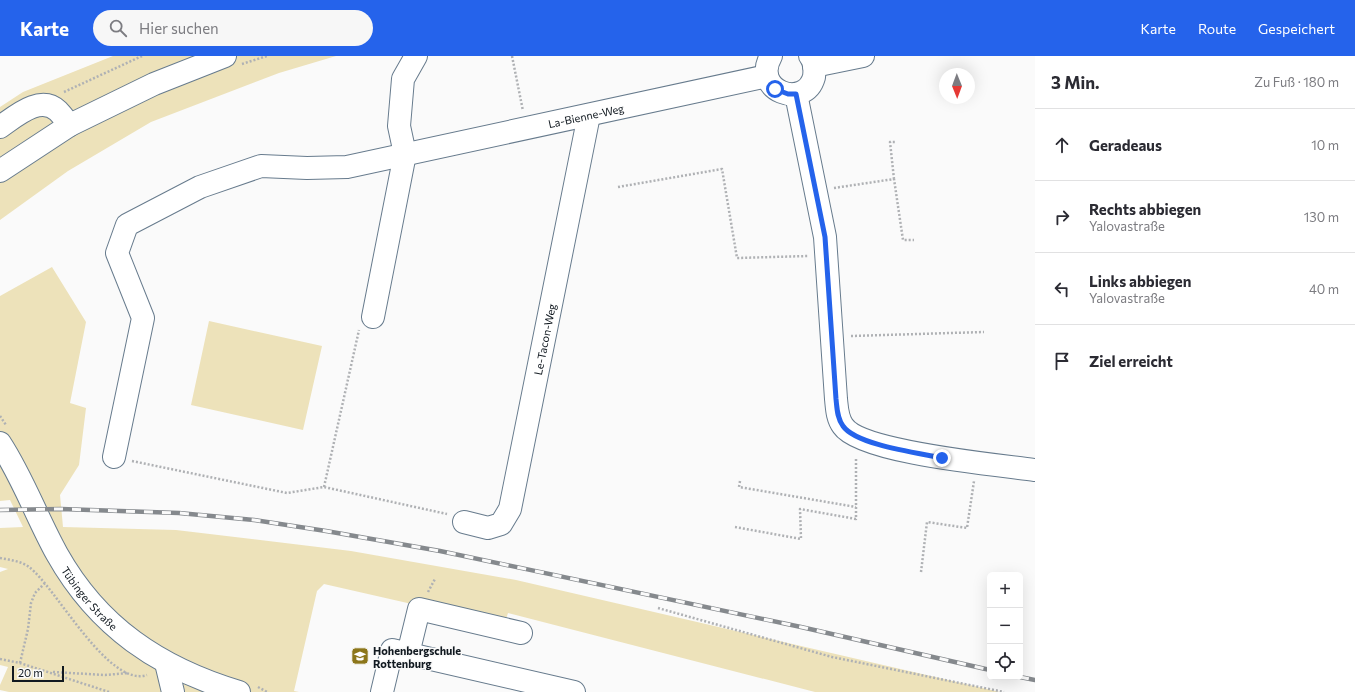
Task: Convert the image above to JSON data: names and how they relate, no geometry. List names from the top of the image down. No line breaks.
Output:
{"streets":{"street":["La-Bienne-Weg","Le-Tacon-Weg","Tübinger Straße"]},"crossings":[["La-Bienne-Weg","Le-Tacon-Weg"]],"places":{"school or university":["Hohenbergschule Rottenburg"]},"scale_bar":"20 m","north":"bottom","page":{"header":"Karte","search":"Hier suchen","nav":["Karte","Route","Gespeichert"],"heading":["3 Min.","Zu Fuß · 180 m"],"list":[["Geradeaus","10 m"],["Rechts abbiegen","Yalovastraße","130 m"],["Links abbiegen","Yalovastraße","40 m"],"Ziel erreicht"],"map_buttons":["+","−"],"scale":"20 m"}}
